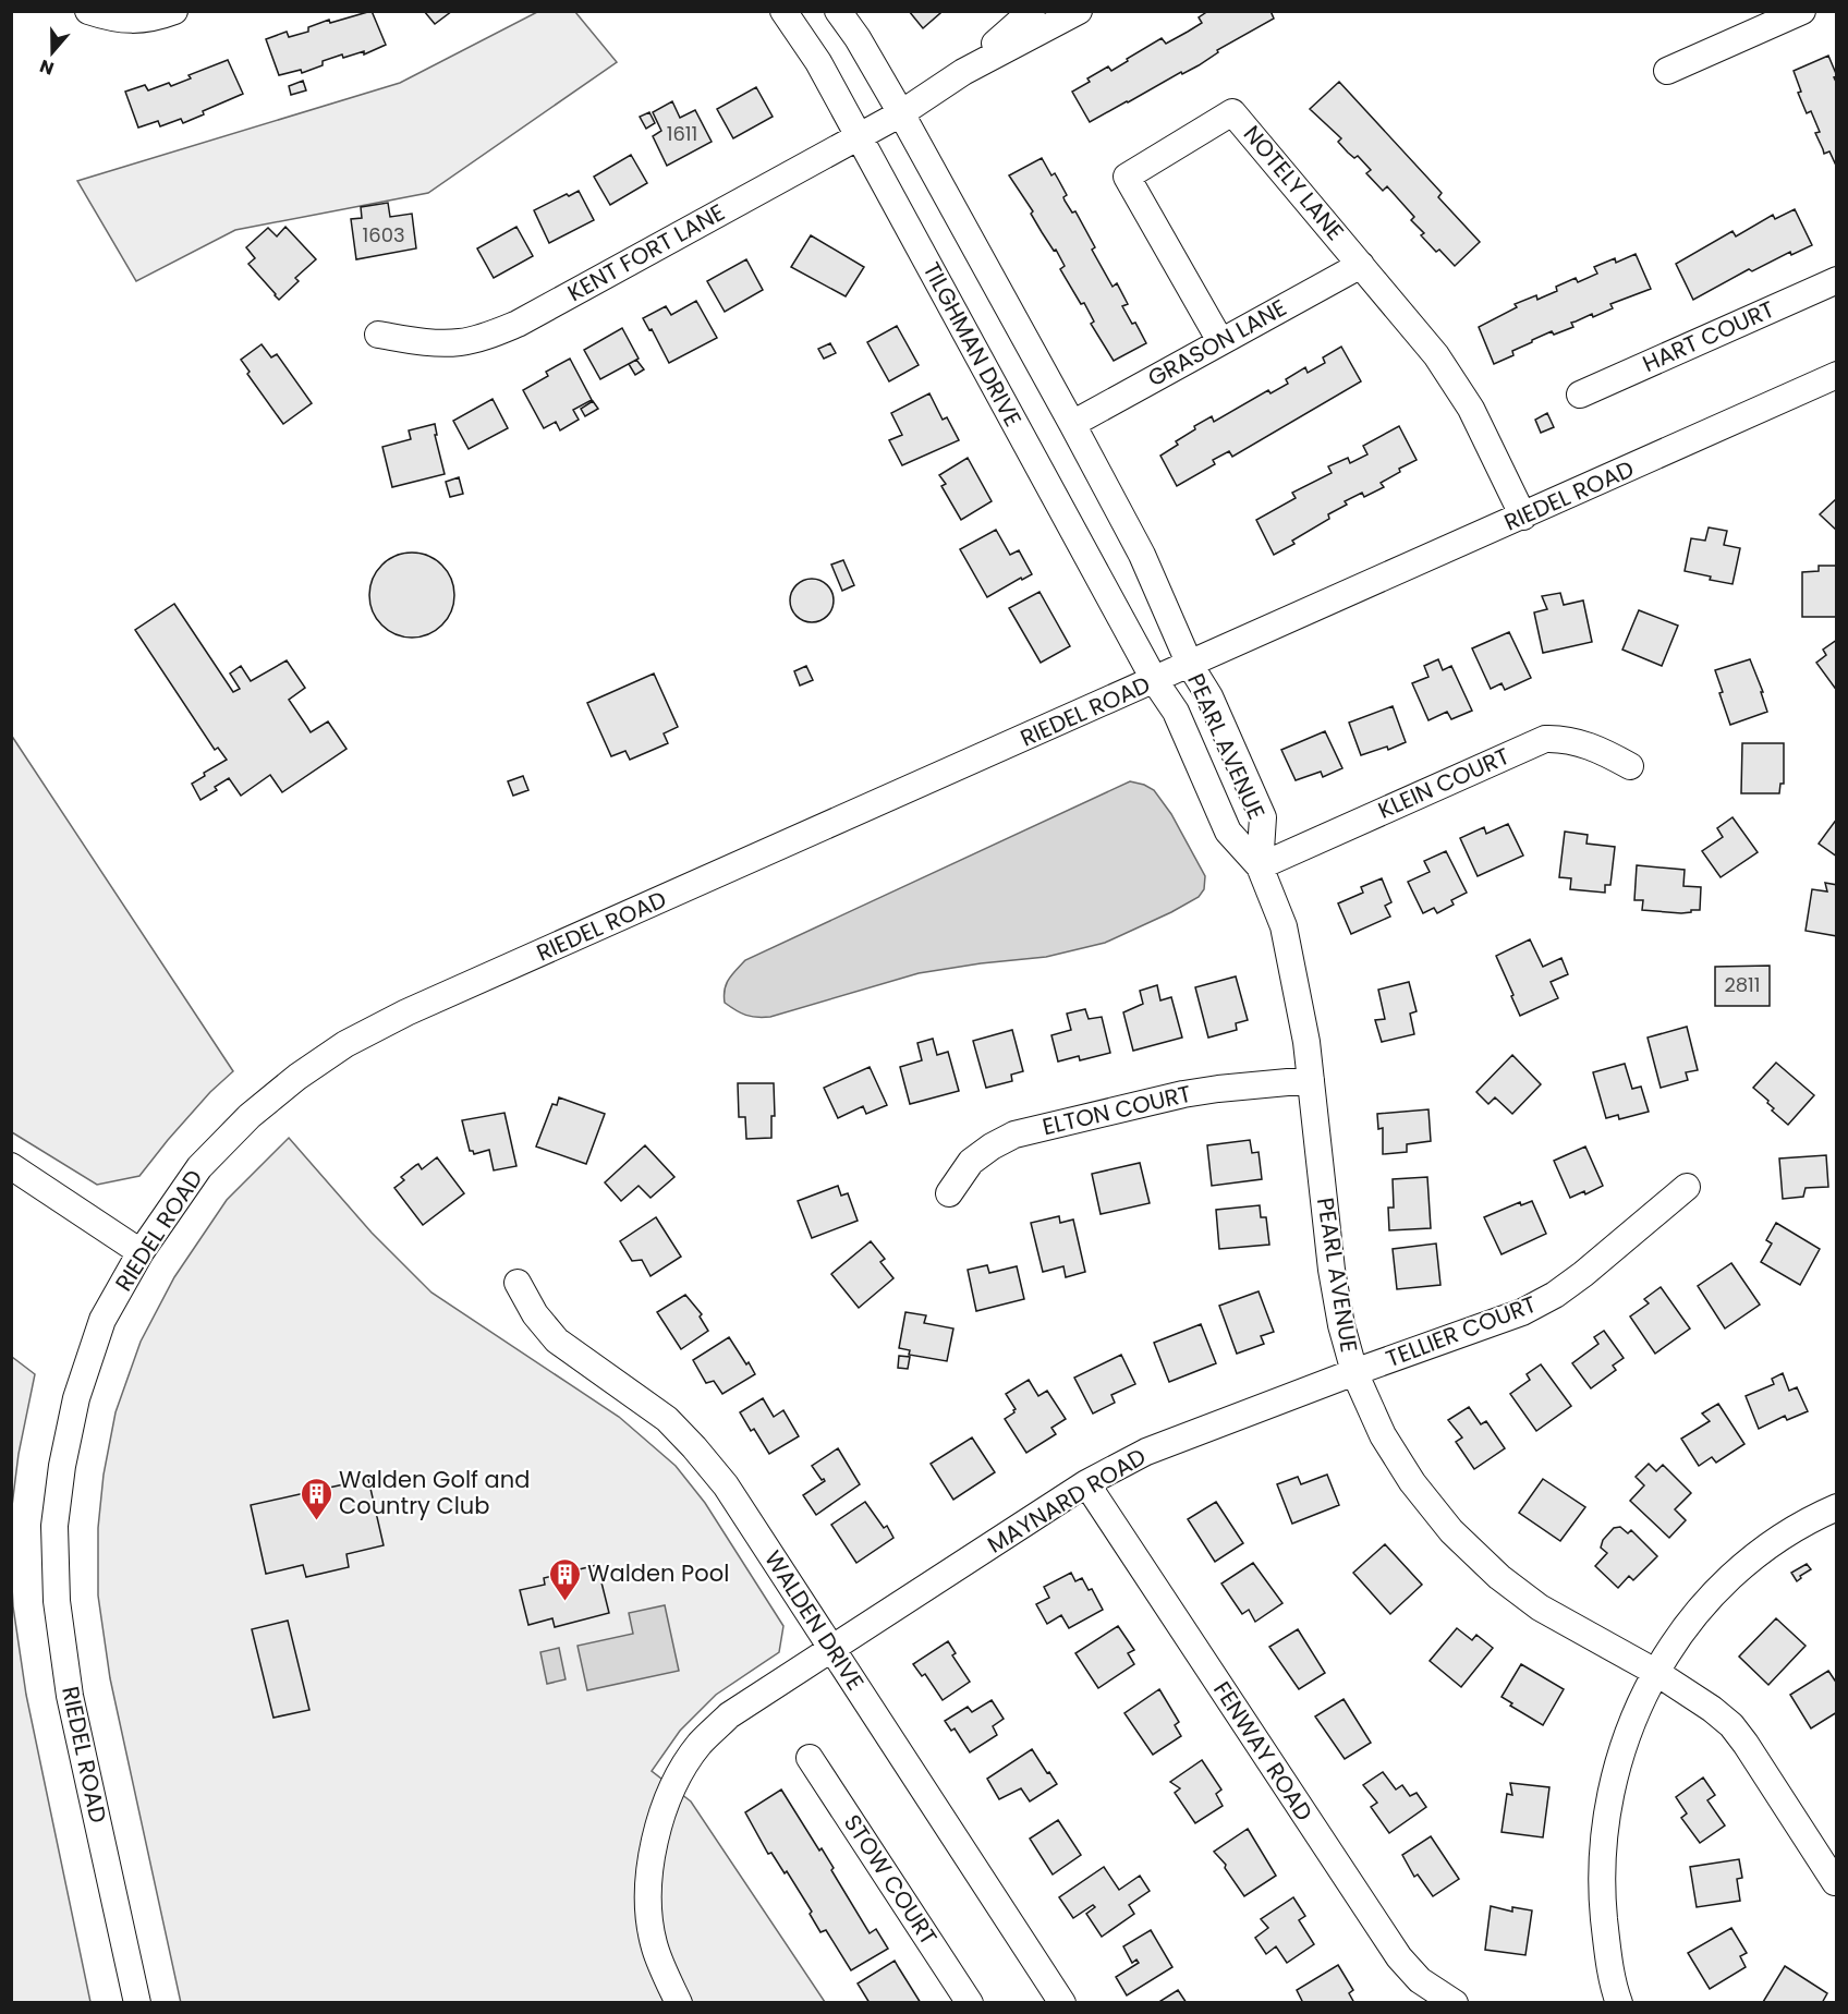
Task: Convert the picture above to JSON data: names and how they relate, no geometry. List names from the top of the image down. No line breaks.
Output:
{"streets":{"street":["NOTELY LANE","KENT FORT LANE","HART COURT","GRASON LANE","TILGHMAN DRIVE","RIEDEL ROAD","PEARL AVENUE","KLEIN COURT","ELTON COURT","TELLIER COURT","MAYNARD ROAD","WALDEN DRIVE","FENWAY ROAD","STOW COURT"]},"crossings":[["NOTELY LANE","GRASON LANE"],["NOTELY LANE","RIEDEL ROAD"],["KENT FORT LANE","TILGHMAN DRIVE"],["TILGHMAN DRIVE","RIEDEL ROAD"],["TILGHMAN DRIVE","PEARL AVENUE"],["RIEDEL ROAD","PEARL AVENUE"],["PEARL AVENUE","KLEIN COURT"],["PEARL AVENUE","ELTON COURT"],["PEARL AVENUE","TELLIER COURT"],["PEARL AVENUE","MAYNARD ROAD"],["TELLIER COURT","MAYNARD ROAD"],["MAYNARD ROAD","WALDEN DRIVE"],["MAYNARD ROAD","FENWAY ROAD"]],"places":{"building":["Walden Golf and Country Club","Walden Pool"]},"house_numbers":["1611","1603","2811"],"north":"bottom"}
